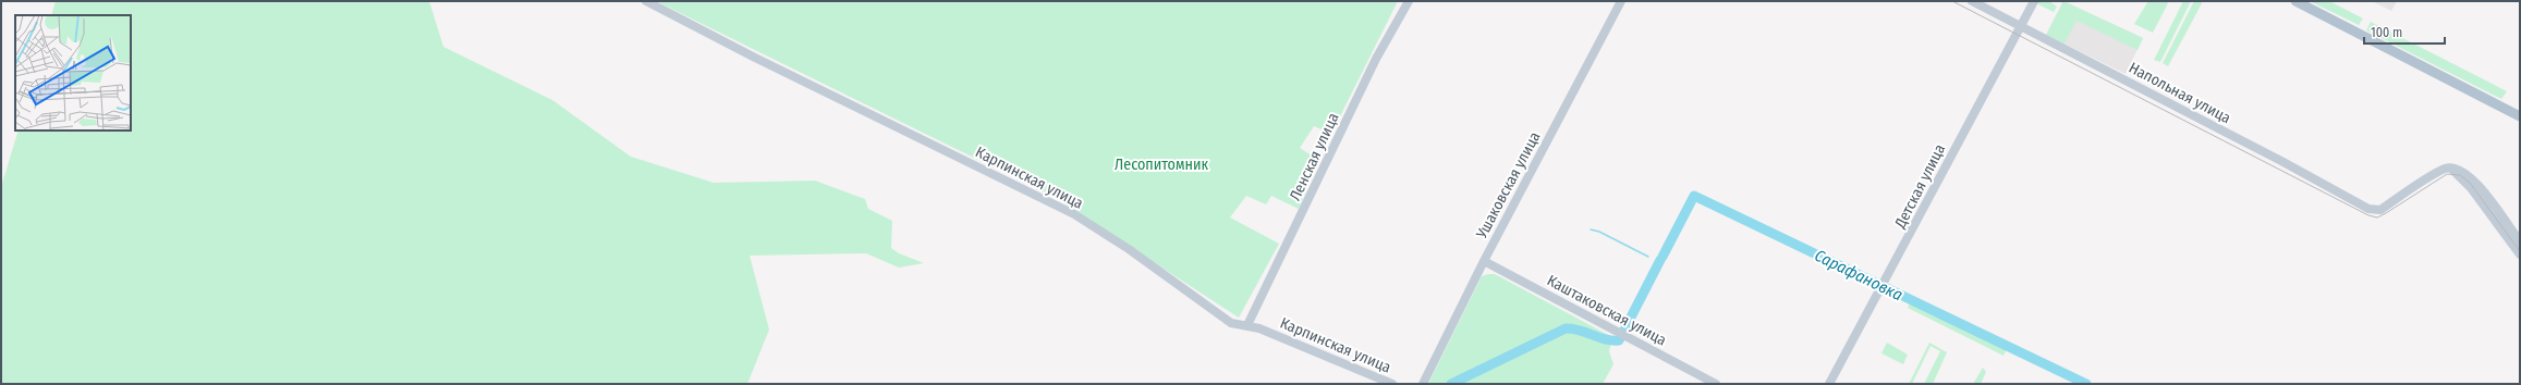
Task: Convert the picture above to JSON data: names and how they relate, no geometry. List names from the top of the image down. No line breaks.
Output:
{"streets":{"street":["Напольная улица","Ленская улица","Карпинская улица","Ушаковская улица","Детская улица","Каштаковская улица"]},"crossings":[["Напольная улица","Детская улица"],["Ленская улица","Карпинская улица"],["Ушаковская улица","Каштаковская улица"]],"water":["Сарафановка"],"parks":["Лесопитомник"],"scale_bar":"100 m"}
